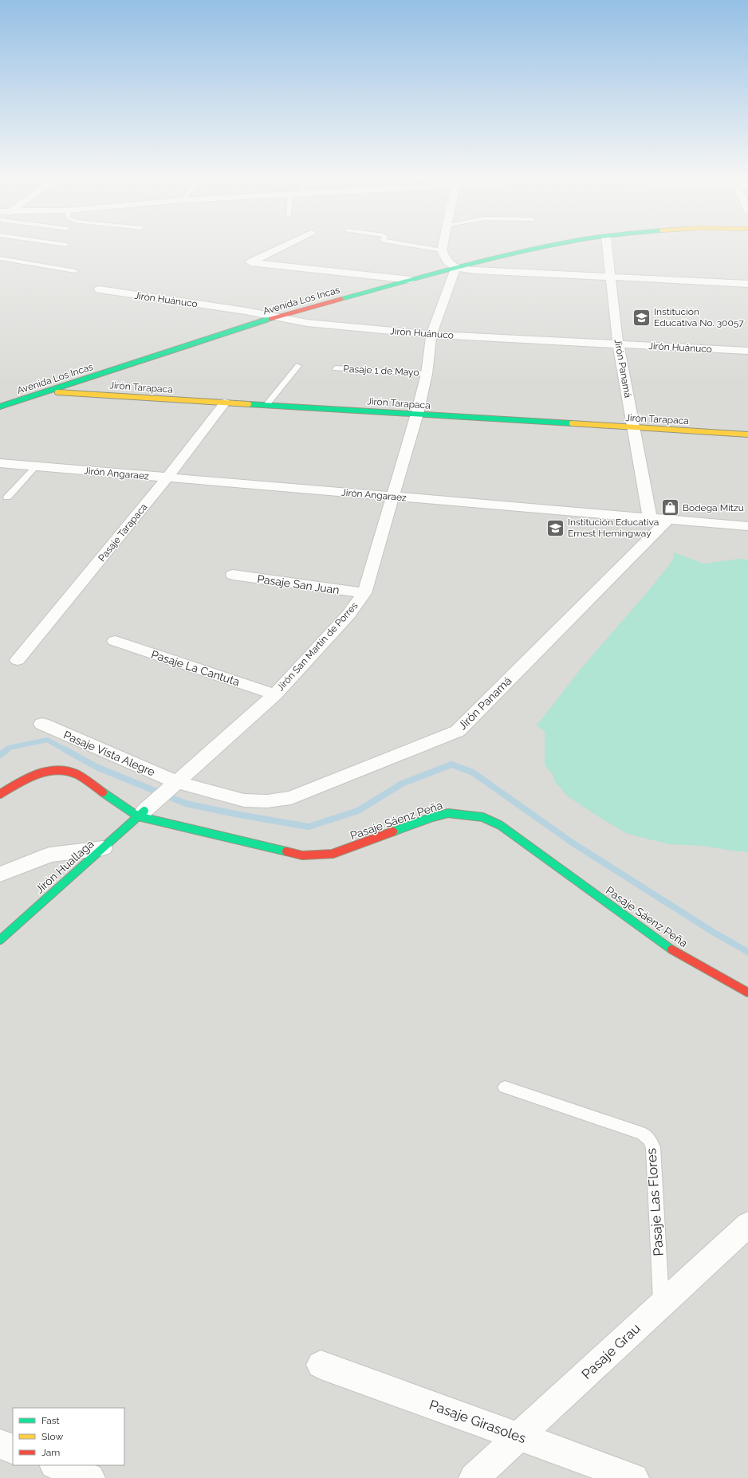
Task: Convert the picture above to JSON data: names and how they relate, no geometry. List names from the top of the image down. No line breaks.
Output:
{"streets":{"street":["Jirón Huánuco","Avenida Los Incas","Jirón Panamá","Jirón Tarapaca","Jirón Angaraez","Pasaje Tarapaca","Pasaje San Juan","Jirón San Martín de Porres","Pasaje La Cantuta","Pasaje Vista Alegre","Pasaje Sáenz Peña","Jirón Huallaga","Pasaje Grau","Pasaje Girasoles"],"lane":["Pasaje 1 de Mayo","Pasaje Las Flores"]},"crossings":[["Jirón Huánuco","Avenida Los Incas"],["Jirón Huánuco","Jirón Panamá"],["Jirón Huánuco","Jirón San Martín de Porres"],["Avenida Los Incas","Jirón Tarapaca"],["Avenida Los Incas","Jirón San Martín de Porres"],["Jirón Panamá","Jirón Tarapaca"],["Jirón Panamá","Jirón Angaraez"],["Jirón Panamá","Jirón San Martín de Porres"],["Jirón Panamá","Pasaje Vista Alegre"],["Pasaje 1 de Mayo","Jirón San Martín de Porres"],["Jirón Tarapaca","Pasaje Tarapaca"],["Jirón Tarapaca","Jirón San Martín de Porres"],["Jirón Angaraez","Pasaje Tarapaca"],["Jirón Angaraez","Jirón San Martín de Porres"],["Pasaje San Juan","Jirón San Martín de Porres"],["Jirón San Martín de Porres","Pasaje La Cantuta"],["Jirón San Martín de Porres","Pasaje Vista Alegre"],["Jirón San Martín de Porres","Pasaje Sáenz Peña"],["Jirón San Martín de Porres","Jirón Huallaga"],["Pasaje Sáenz Peña","Jirón Huallaga"],["Pasaje Las Flores","Pasaje Grau"],["Pasaje Grau","Pasaje Girasoles"]],"places":{"school or university":["Institución Educativa No. 30057","Institución Educativa Ernest Hemingway"],"shop":["Bodega Mitzu"]},"legend":["Fast","Slow","Jam"]}
